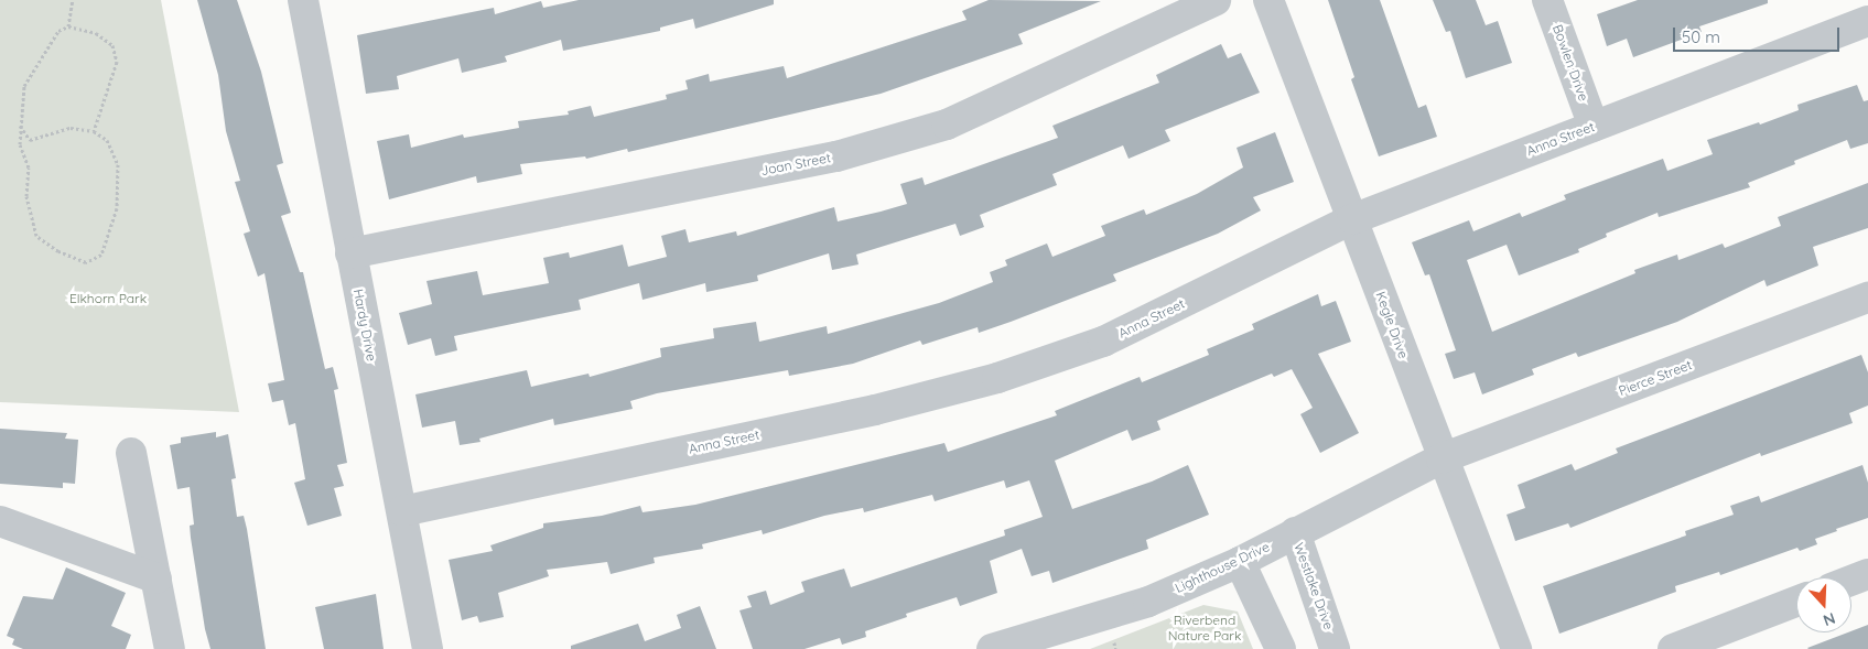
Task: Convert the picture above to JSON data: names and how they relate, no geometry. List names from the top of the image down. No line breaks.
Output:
{"streets":{"street":["Bowlen Drive","Anna Street","Joan Street","Hardy Drive","Kegle Drive","Pierce Street","Lighthouse Drive","Westlake Drive"]},"crossings":[["Bowlen Drive","Anna Street"],["Anna Street","Hardy Drive"],["Anna Street","Kegle Drive"],["Joan Street","Hardy Drive"],["Kegle Drive","Pierce Street"],["Kegle Drive","Lighthouse Drive"],["Pierce Street","Lighthouse Drive"],["Lighthouse Drive","Westlake Drive"]],"parks":["Elkhorn Park","Riverbend Nature Park"],"scale_bar":"50 m","north":"bottom"}
